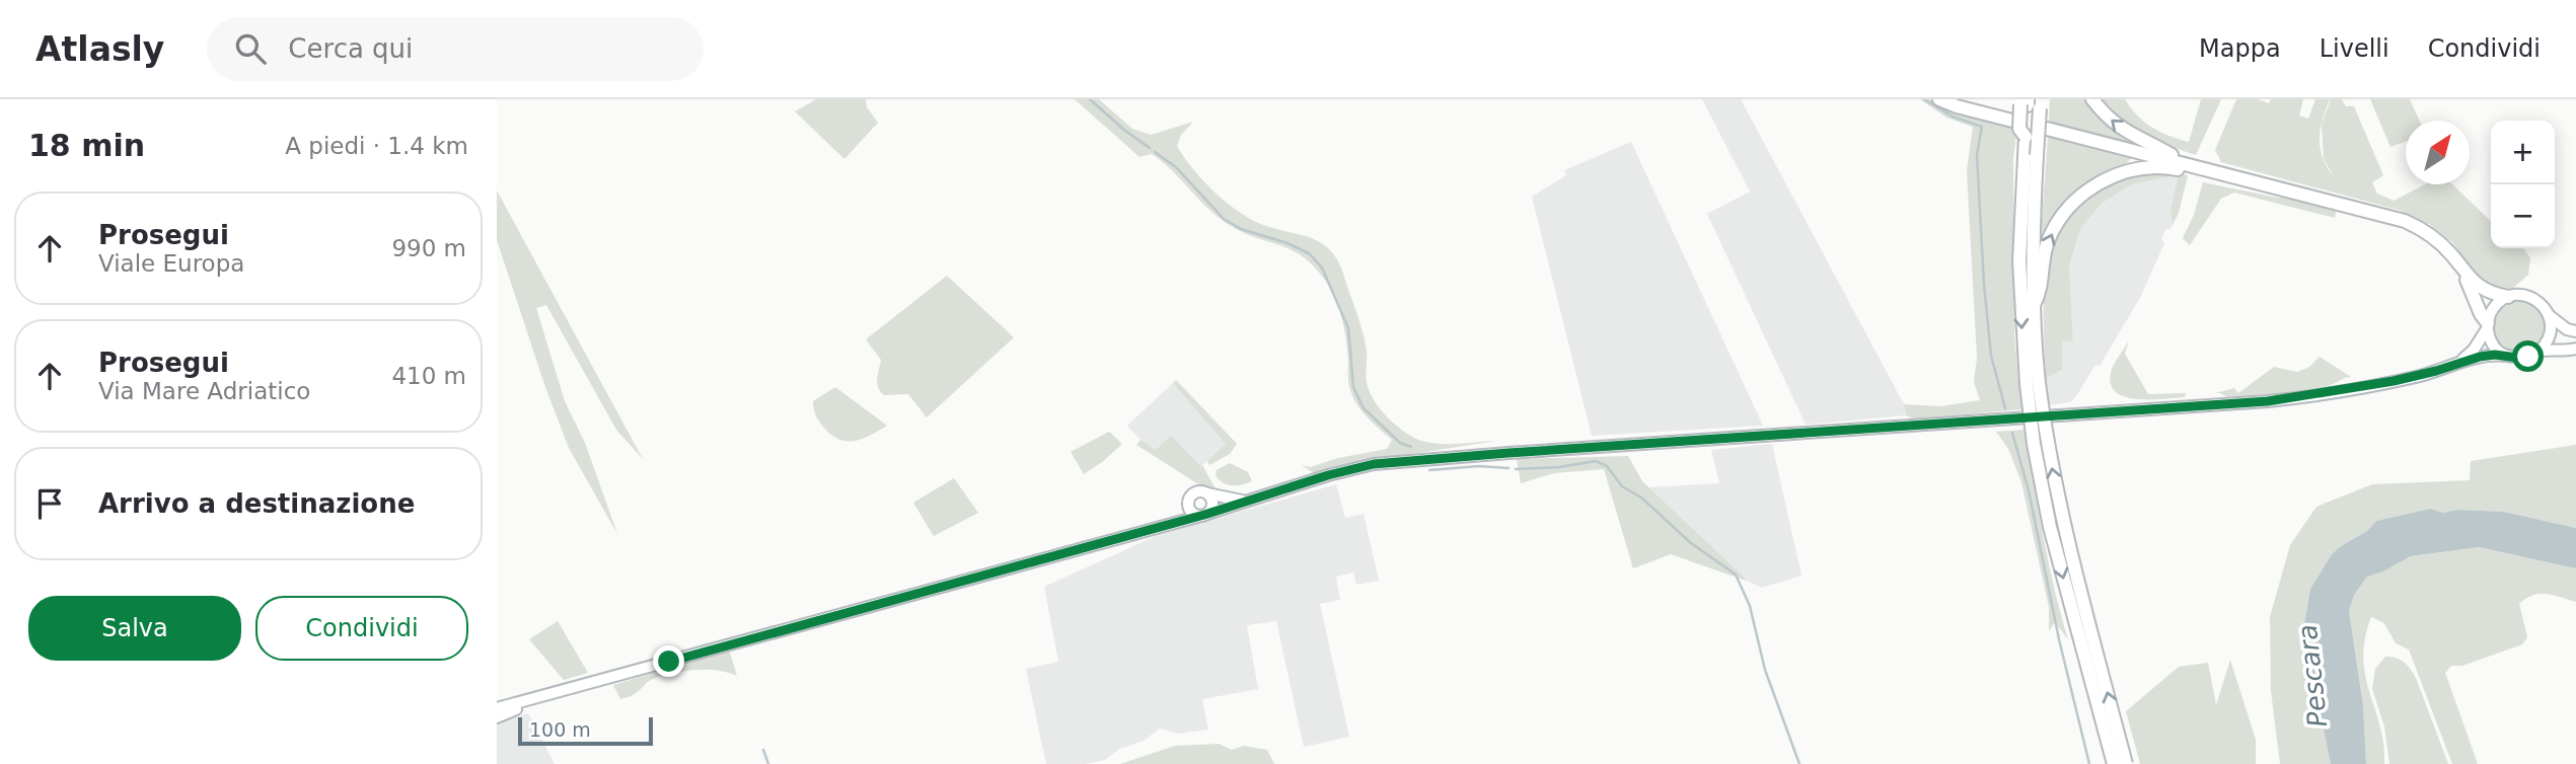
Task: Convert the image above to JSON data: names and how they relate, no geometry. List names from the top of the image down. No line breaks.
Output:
{"water":["Pescara"],"scale_bar":"100 m","north":"top right","page":{"header":"Atlasly","search":"Cerca qui","nav":["Mappa","Livelli","Condividi"],"heading":["18 min","A piedi · 1.4 km"],"map_buttons":["+","−"],"list":[["Prosegui","Viale Europa","990 m"],["Prosegui","Via Mare Adriatico","410 m"],"Arrivo a destinazione"],"buttons":["Salva","Condividi"],"scale":"100 m"}}
